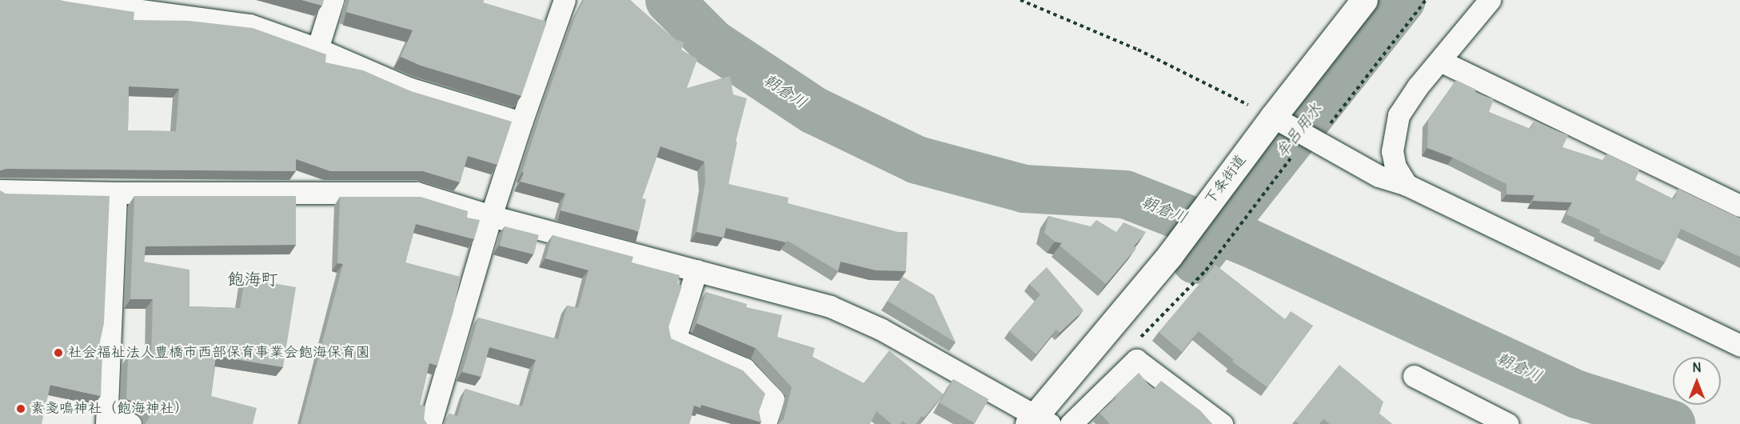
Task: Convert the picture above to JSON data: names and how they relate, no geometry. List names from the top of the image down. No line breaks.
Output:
{"streets":{"main road":["下条街道"]},"districts":["飽海町"],"water":["朝倉川","牟呂用水"],"places":["社会福祉法人豊橋市西部保育事業会飽海保育園","素戔嗚神社（飽海神社）"],"north":"top"}
